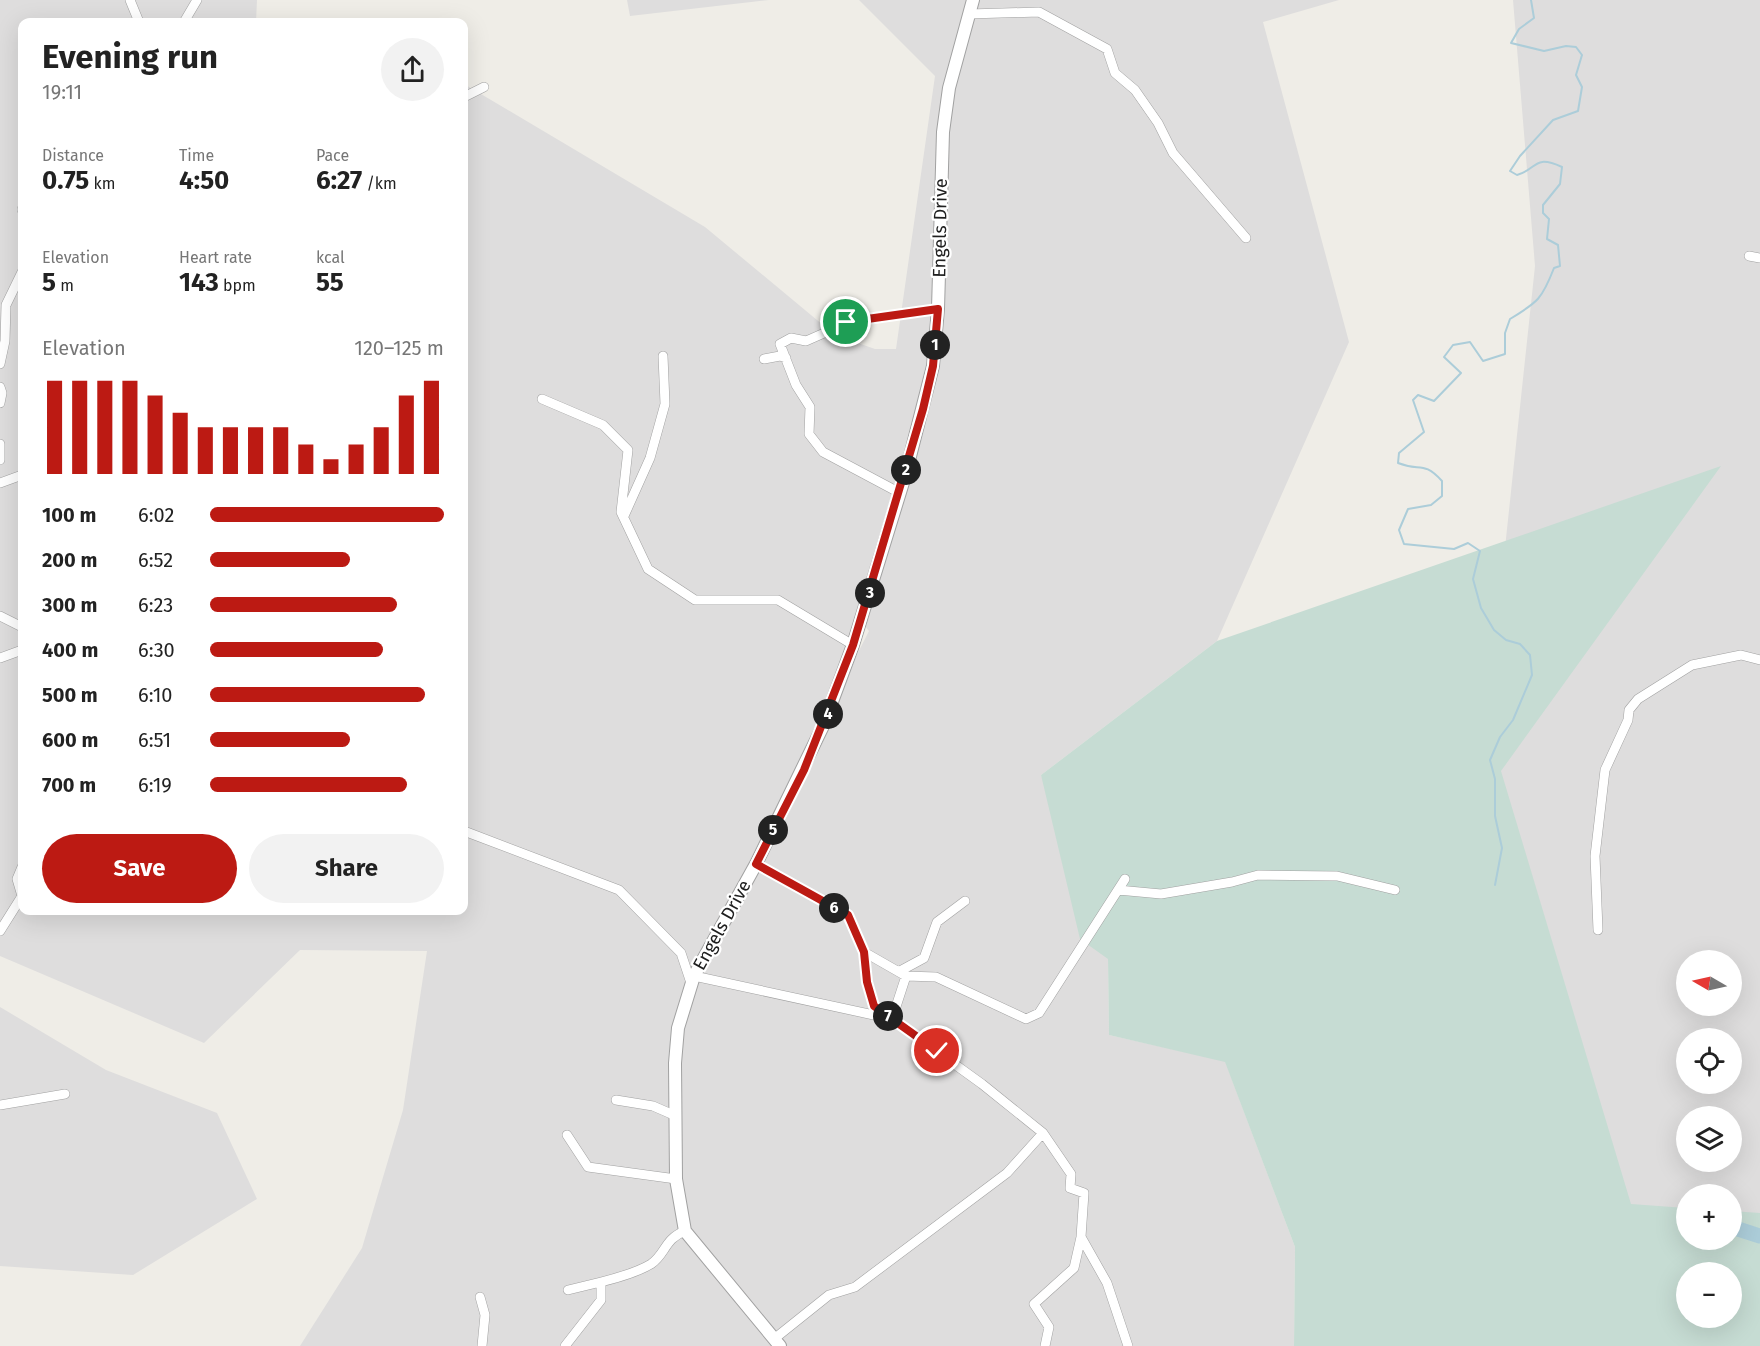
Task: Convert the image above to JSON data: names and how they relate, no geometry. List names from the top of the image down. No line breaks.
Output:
{"streets":{"street":["Engels Drive"]},"north":"left","page":{"heading":["Evening run","19:11"],"stats":[["Distance","0.75 km"],["Time","4:50"],["Pace","6:27 /km"],["Elevation","5 m"],["Heart rate","143 bpm"],["kcal","55"]],"chart":["Elevation","120–125 m"],"pins":["1","2","3","4","5","6","7"],"list":[{"name":"100 m","note":"6:02"},{"name":"200 m","note":"6:52"},{"name":"300 m","note":"6:23"},{"name":"400 m","note":"6:30"},{"name":"500 m","note":"6:10"},{"name":"600 m","note":"6:51"},{"name":"700 m","note":"6:19"}],"buttons":["Save","Share"],"map_buttons":["+","−"]}}
